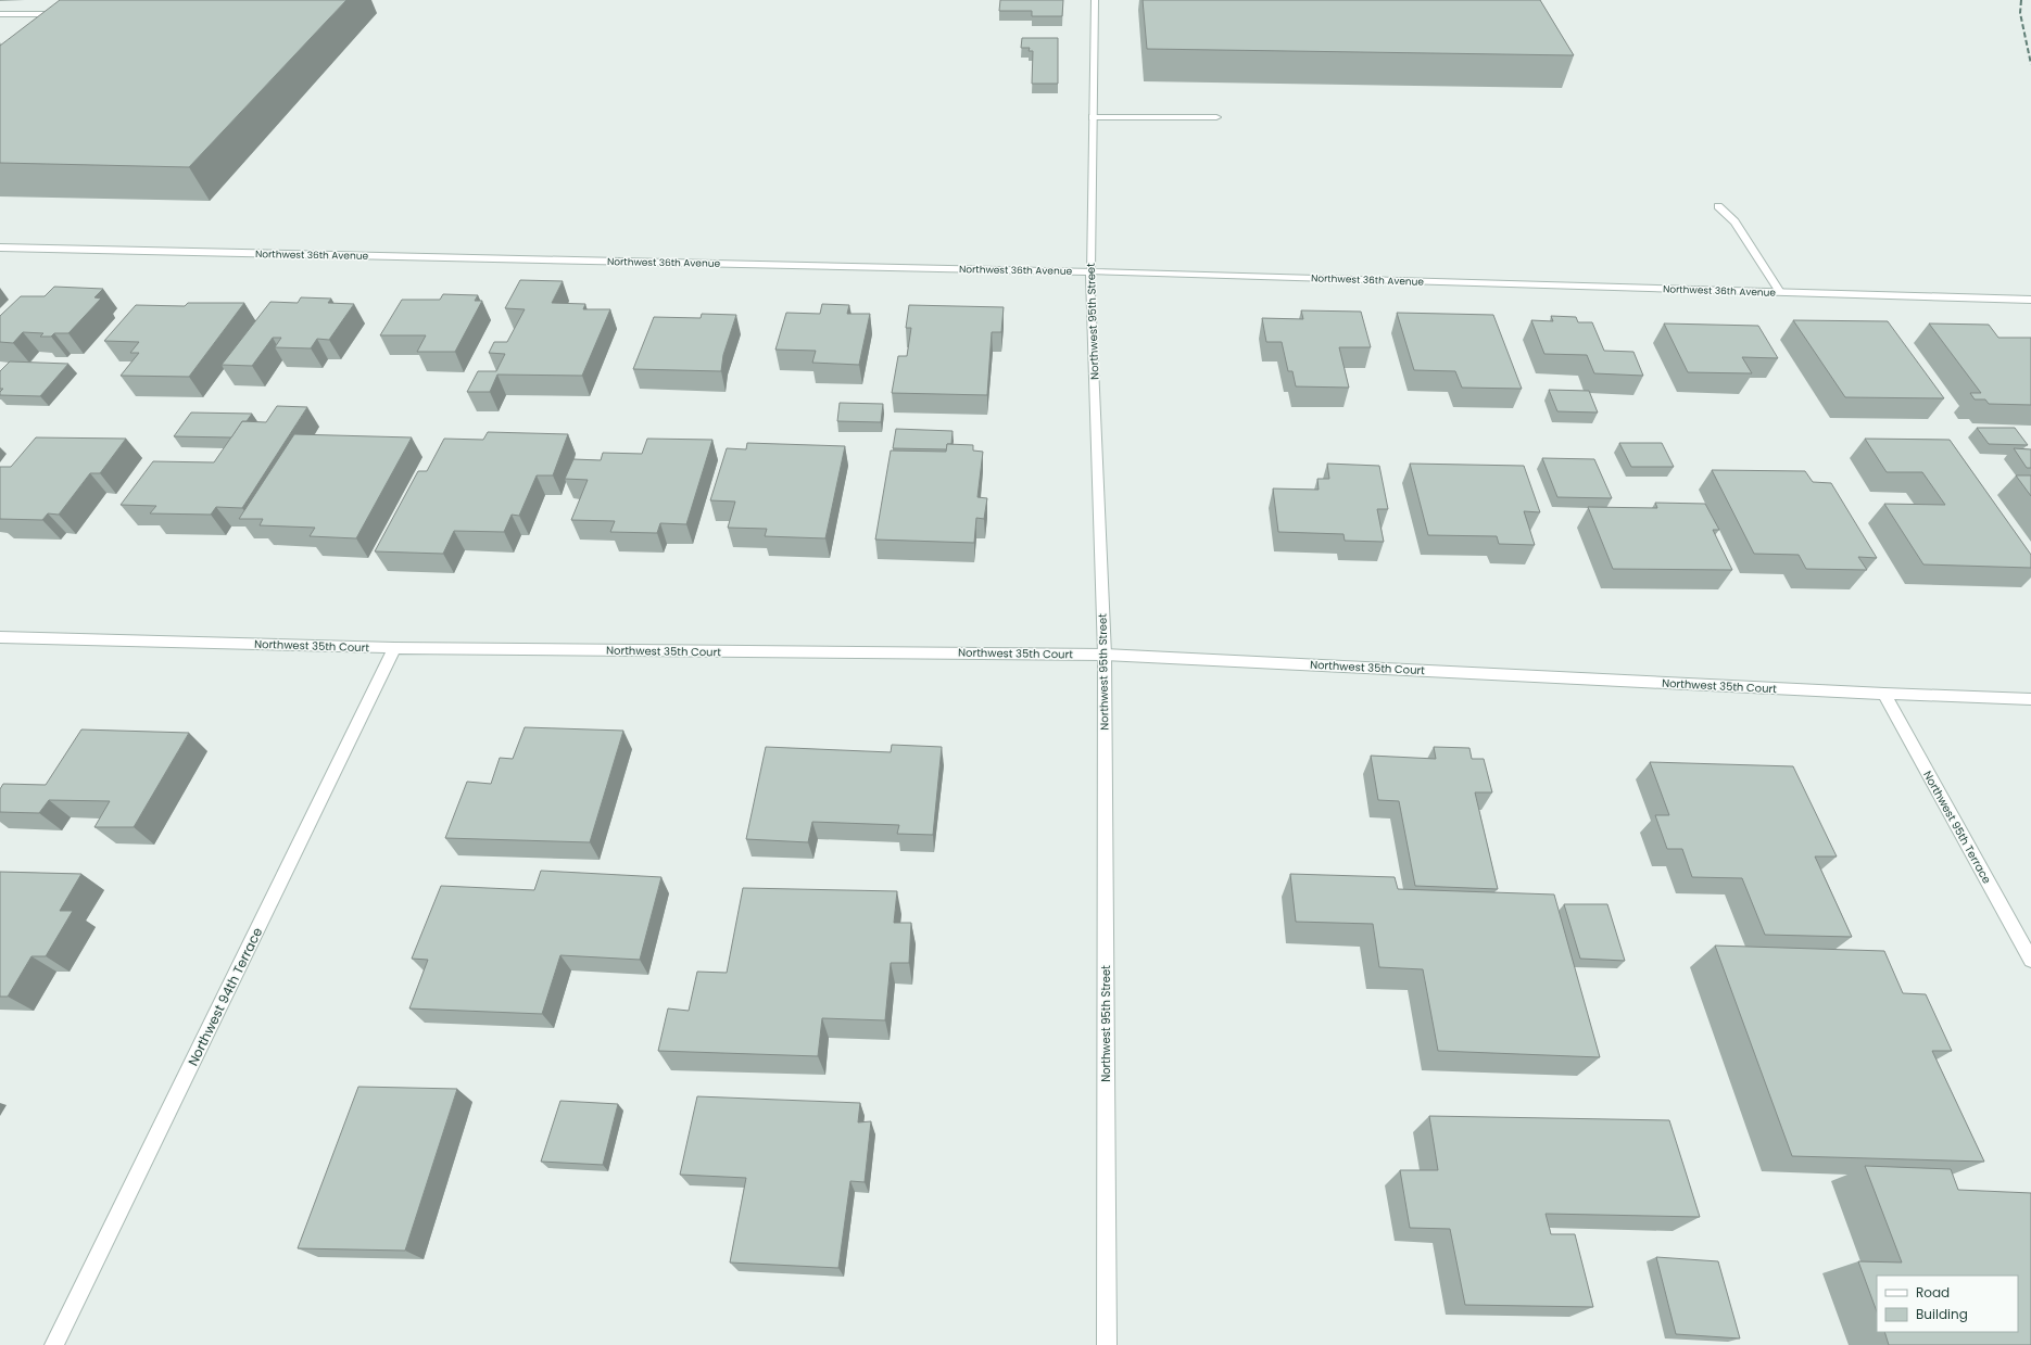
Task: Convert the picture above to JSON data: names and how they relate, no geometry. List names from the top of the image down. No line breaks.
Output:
{"streets":{"street":["Northwest 36th Avenue","Northwest 95th Street","Northwest 35th Court","Northwest 95th Terrace","Northwest 94th Terrace"]},"crossings":[["Northwest 36th Avenue","Northwest 95th Street"],["Northwest 95th Street","Northwest 35th Court"],["Northwest 35th Court","Northwest 95th Terrace"],["Northwest 35th Court","Northwest 94th Terrace"]],"legend":["Road","Building"]}
